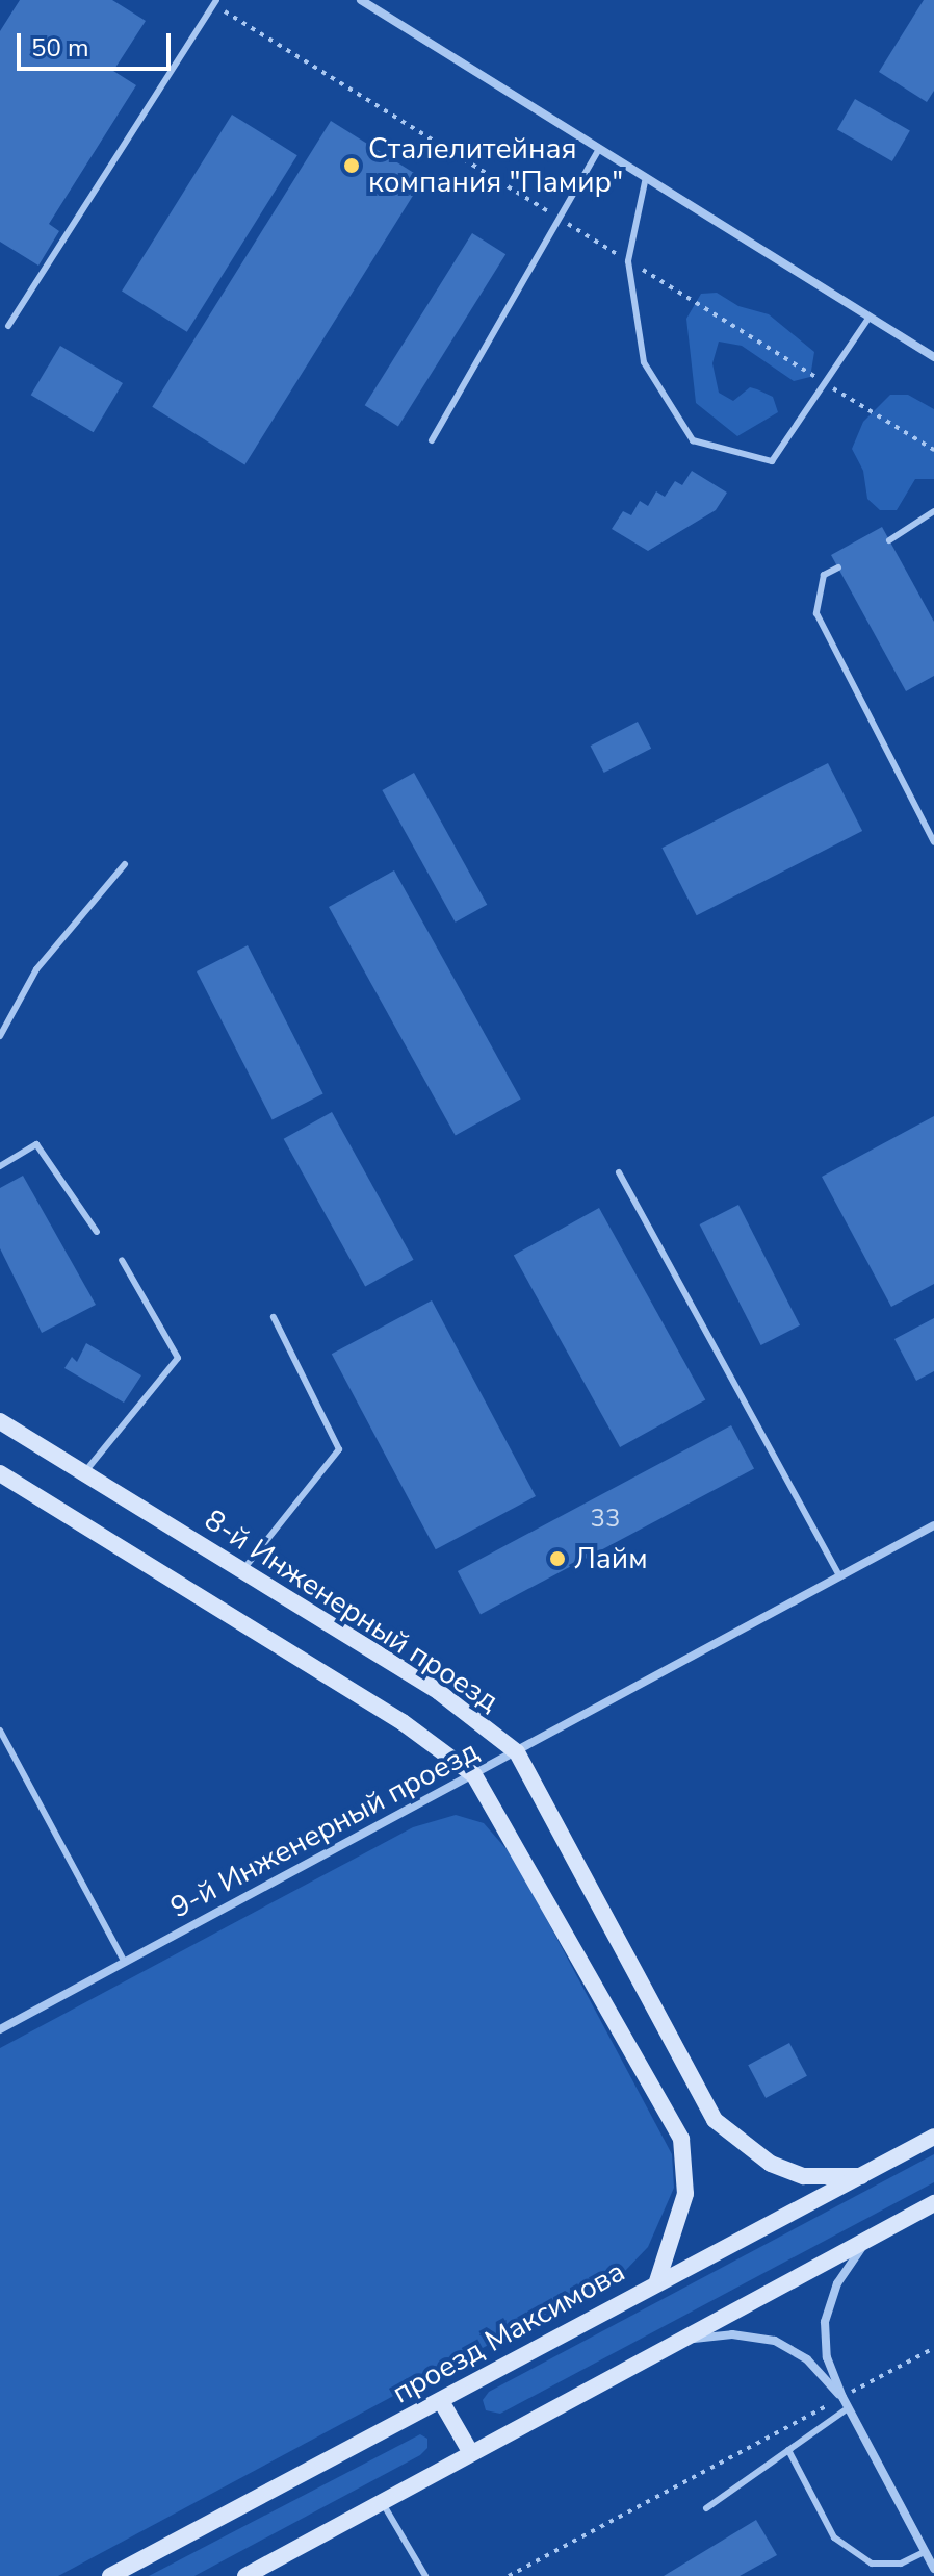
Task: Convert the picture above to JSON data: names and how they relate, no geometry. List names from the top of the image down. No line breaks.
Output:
{"streets":{"street":["8-й Инженерный проезд","9-й Инженерный проезд","проезд Максимова"]},"crossings":[["8-й Инженерный проезд","9-й Инженерный проезд"],["8-й Инженерный проезд","проезд Максимова"]],"places":["Сталелитейная компания \"Памир\"","Лайм"],"house_numbers":["33"],"scale_bar":"50 m"}
